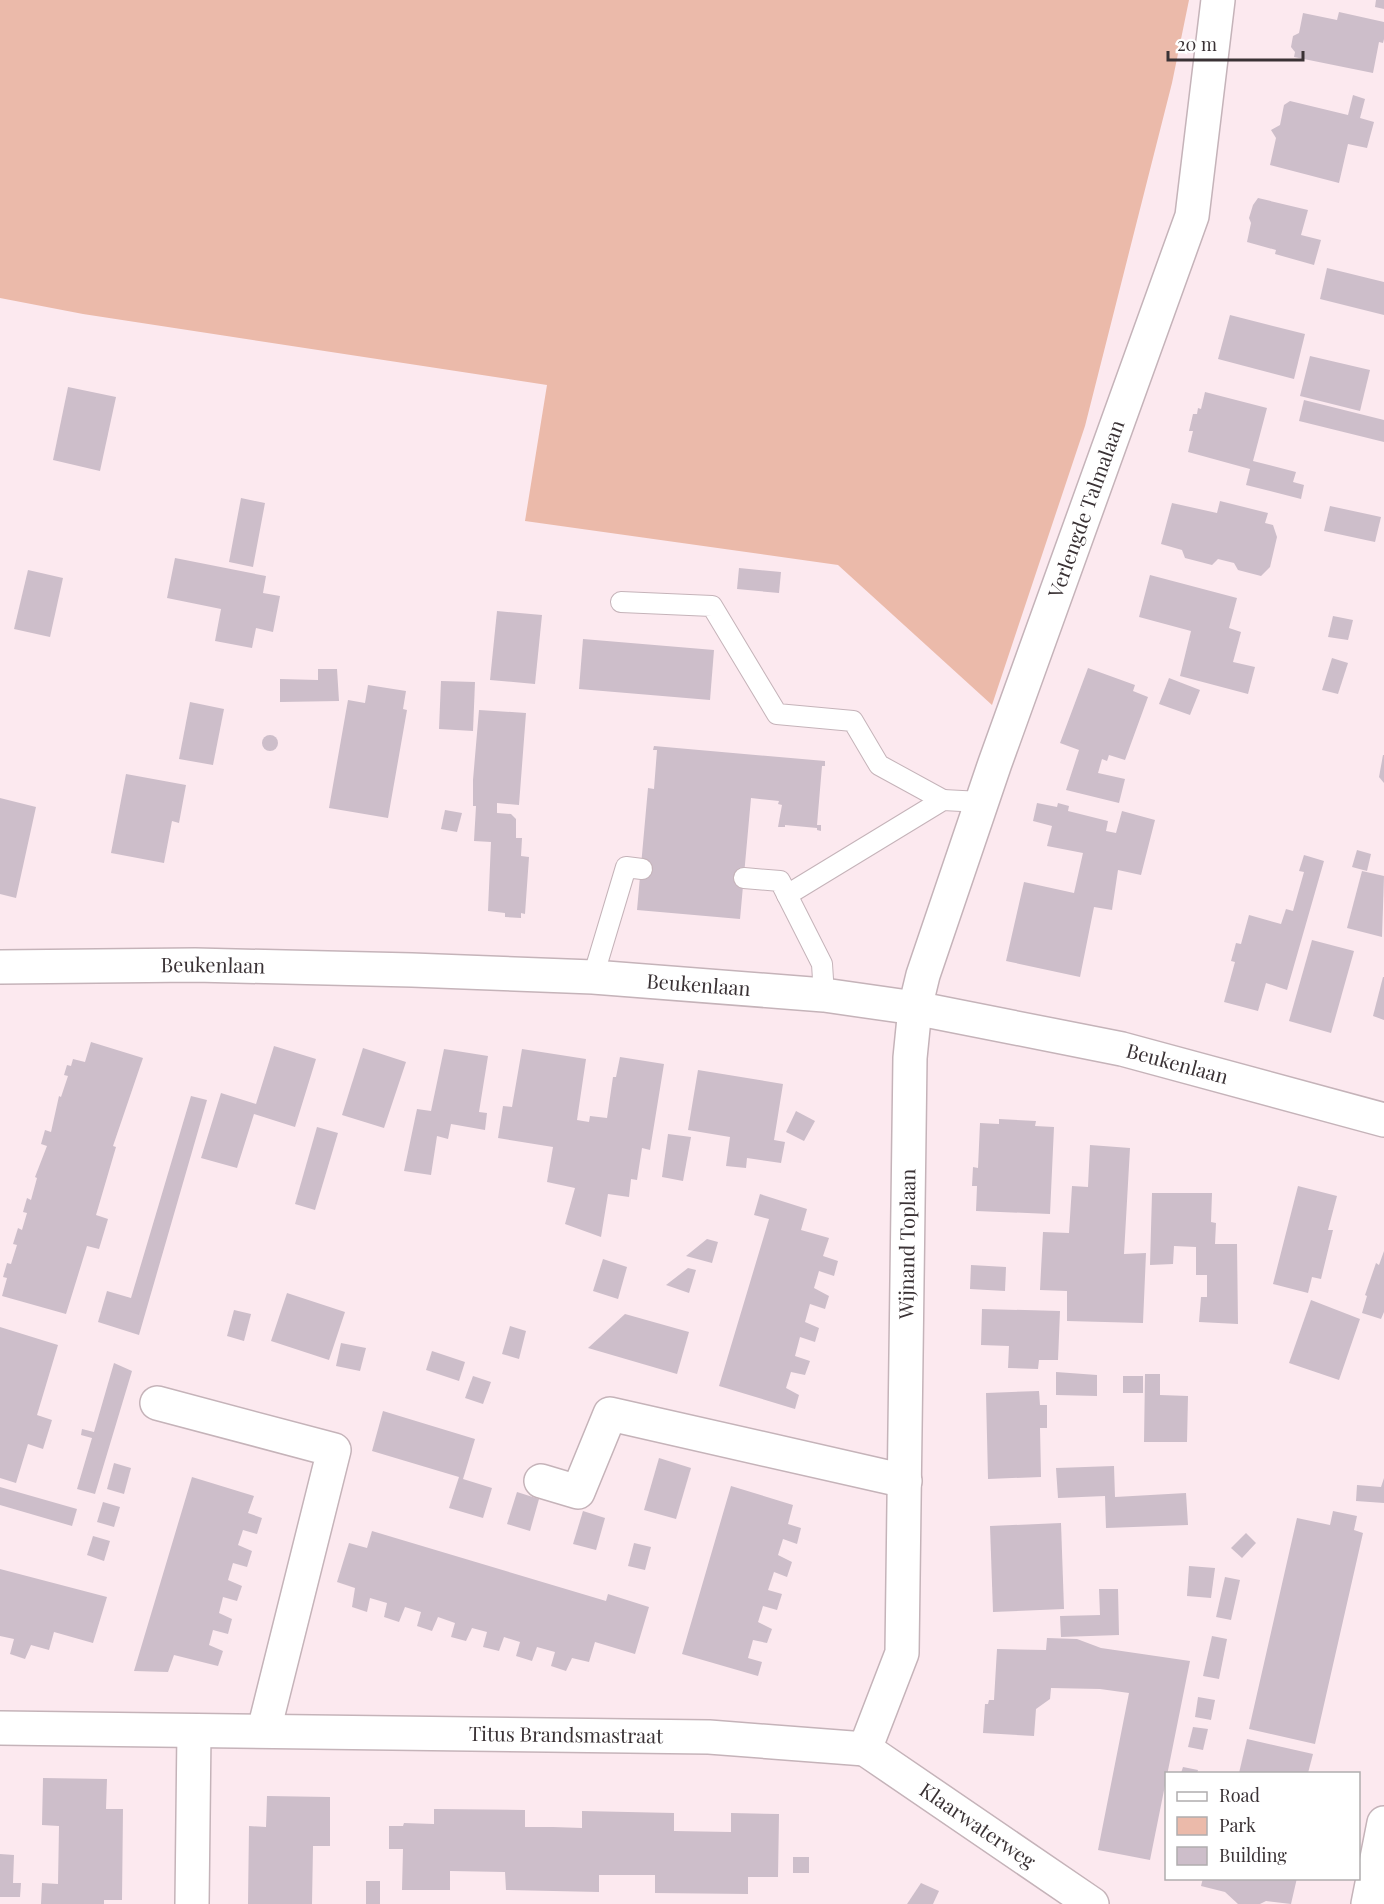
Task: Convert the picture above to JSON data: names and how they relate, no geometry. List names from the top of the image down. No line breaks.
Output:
{"streets":{"street":["Verlengde Talmalaan","Beukenlaan","Wijnand Toplaan","Titus Brandsmastraat","Klaarwaterweg"]},"crossings":[["Verlengde Talmalaan","Beukenlaan"],["Verlengde Talmalaan","Wijnand Toplaan"],["Beukenlaan","Wijnand Toplaan"],["Wijnand Toplaan","Titus Brandsmastraat"],["Wijnand Toplaan","Klaarwaterweg"],["Titus Brandsmastraat","Klaarwaterweg"]],"legend":["Road","Park","Building"],"scale_bar":"20 m"}
